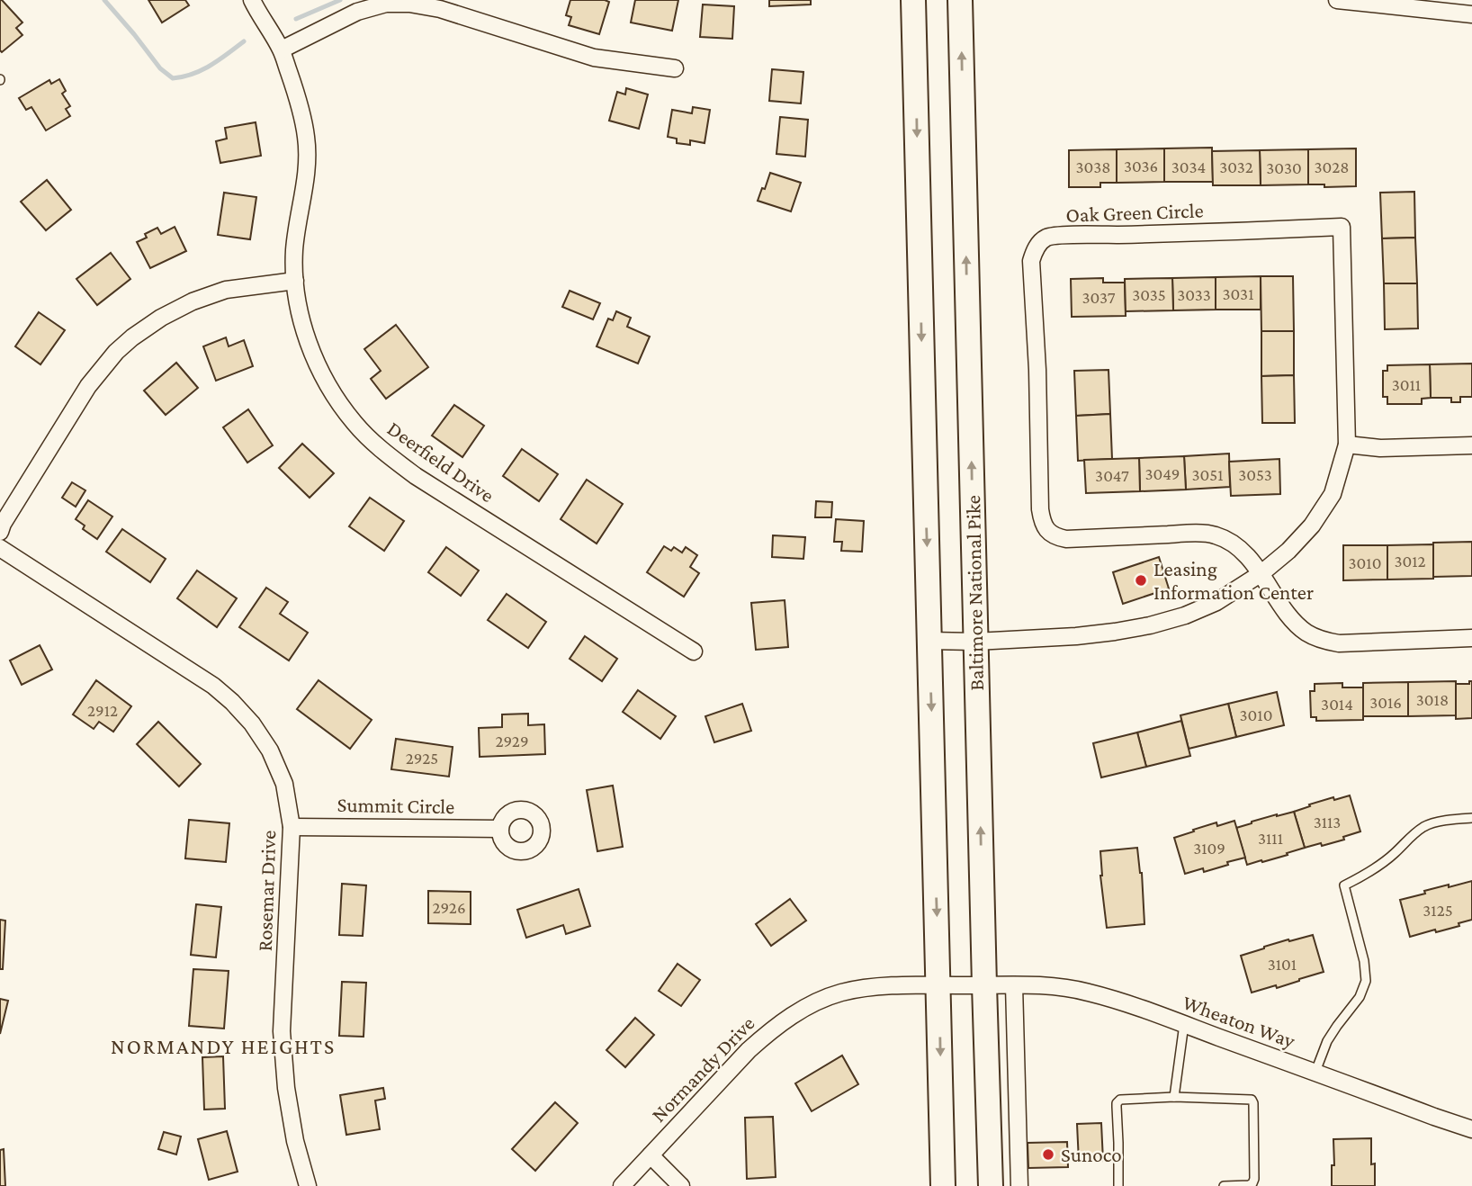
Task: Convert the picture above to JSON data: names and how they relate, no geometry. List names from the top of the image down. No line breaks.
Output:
{"streets":{"main road":["Baltimore National Pike"],"street":["Oak Green Circle","Deerfield Drive","Summit Circle","Rosemar Drive","Wheaton Way","Normandy Drive"]},"crossings":[["Oak Green Circle","Baltimore National Pike"],["Baltimore National Pike","Wheaton Way"],["Baltimore National Pike","Normandy Drive"],["Summit Circle","Rosemar Drive"],["Wheaton Way","Normandy Drive"]],"districts":["NORMANDY HEIGHTS"],"places":["Leasing Information Center","Sunoco"],"house_numbers":["3036","3038","3034","3032","3028","3030","3031","3035","3033","3037","3011","3049","3051","3053","3047","3012","3010","3018","3016","3014","2912","3010","2929","2925","3113","3111","3109","2926","3125","3101"]}
